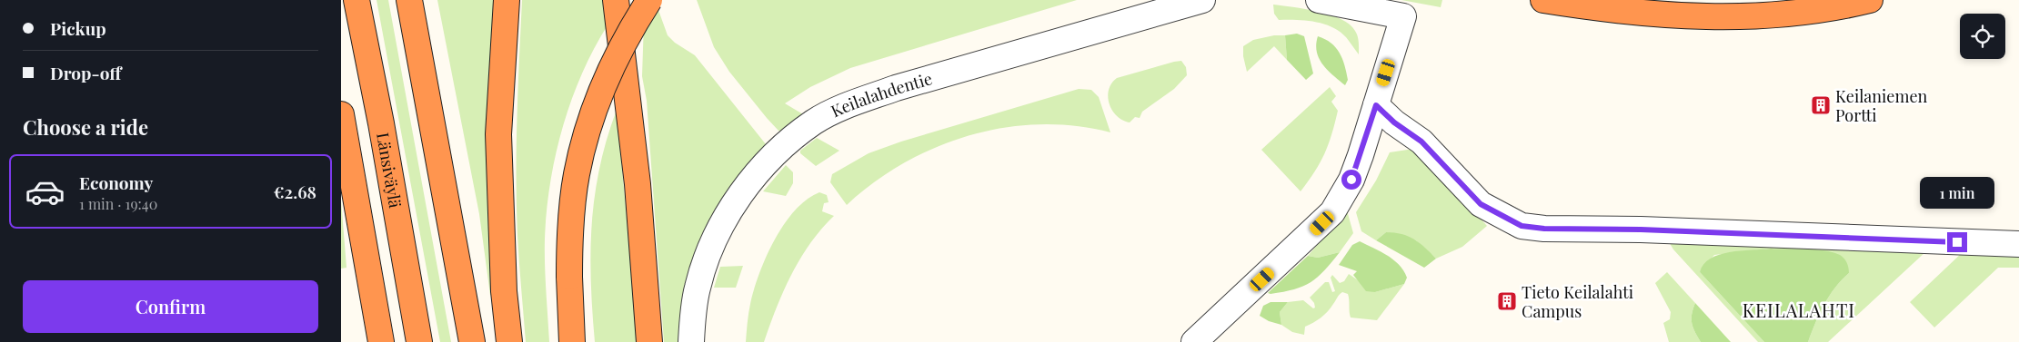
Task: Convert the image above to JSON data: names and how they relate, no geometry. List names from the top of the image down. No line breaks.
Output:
{"streets":{"highway":["Länsiväylä"],"street":["Keilalahdentie"]},"districts":["KEILALAHTI"],"places":{"building":["Keilaniemen Portti","Tieto Keilalahti Campus"]},"page":{"banner":["Pickup","Drop-off"],"heading":"Choose a ride","list":[{"name":"Economy","note":"1 min · 19:40","value":"€2.68"}],"bubble":"1 min","buttons":"Confirm"}}
